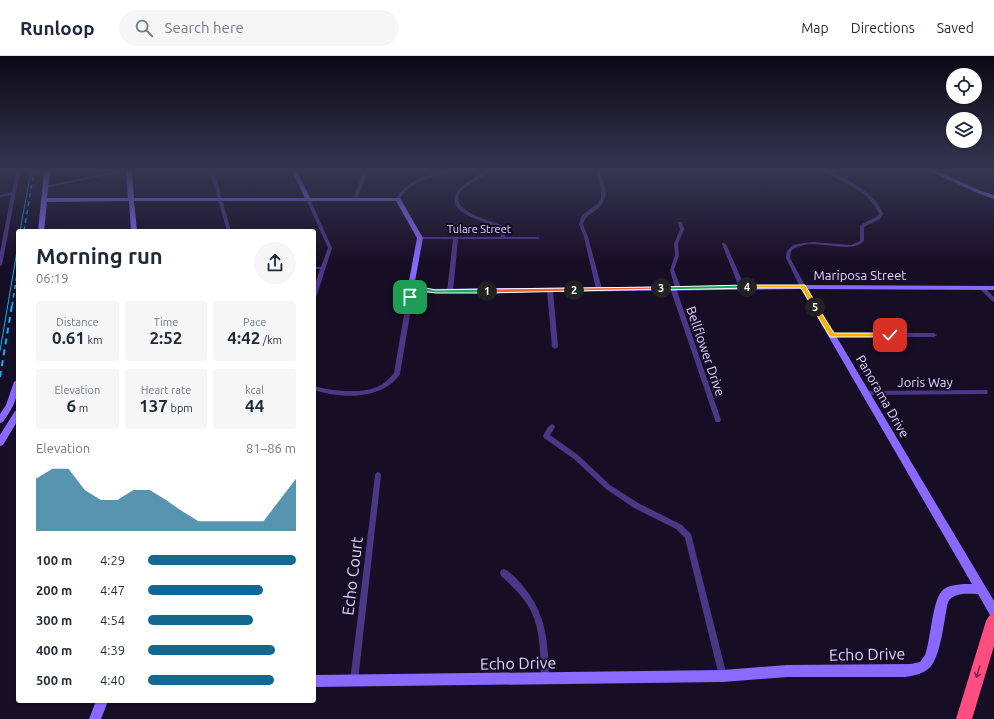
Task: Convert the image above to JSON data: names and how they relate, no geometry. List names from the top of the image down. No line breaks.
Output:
{"streets":{"street":["Tulare Street","Mariposa Street","Bellflower Drive","Joris Way","Panorama Drive","Echo Court","Echo Drive"]},"crossings":[["Mariposa Street","Bellflower Drive"],["Mariposa Street","Panorama Drive"],["Joris Way","Panorama Drive"],["Panorama Drive","Echo Drive"],["Echo Court","Echo Drive"]],"page":{"header":"Runloop","search":"Search here","nav":["Map","Directions","Saved"],"heading":["Morning run","06:19"],"pins":["4","3","2","1","5"],"stats":[["Distance","0.61 km"],["Time","2:52"],["Pace","4:42 /km"],["Elevation","6 m"],["Heart rate","137 bpm"],["kcal","44"]],"chart":["Elevation","81–86 m"],"list":[{"name":"100 m","note":"4:29"},{"name":"200 m","note":"4:47"},{"name":"300 m","note":"4:54"},{"name":"400 m","note":"4:39"},{"name":"500 m","note":"4:40"}]}}
